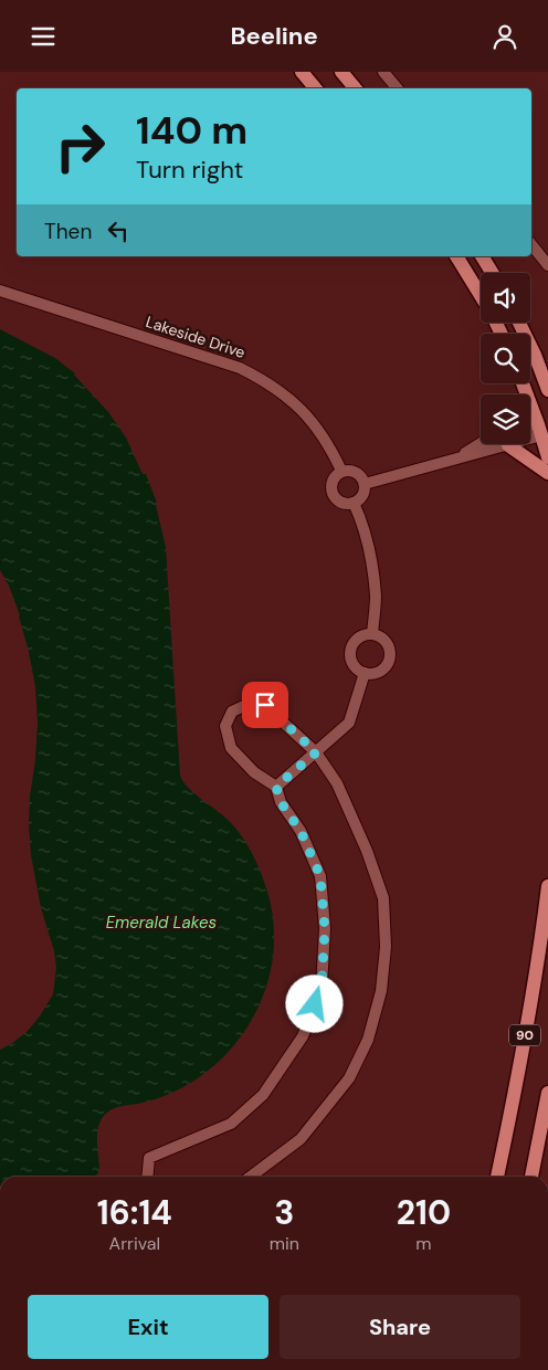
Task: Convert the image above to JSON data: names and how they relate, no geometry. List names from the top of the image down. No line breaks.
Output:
{"streets":{"main road":["90"],"street":["Lakeside Drive"]},"water":["Emerald Lakes"],"page":{"header":"Beeline","turn":["140 m","Turn right"],"then":"Then","eta":["16:14","Arrival","3","min","210","m"],"buttons":["Exit","Share"]}}
